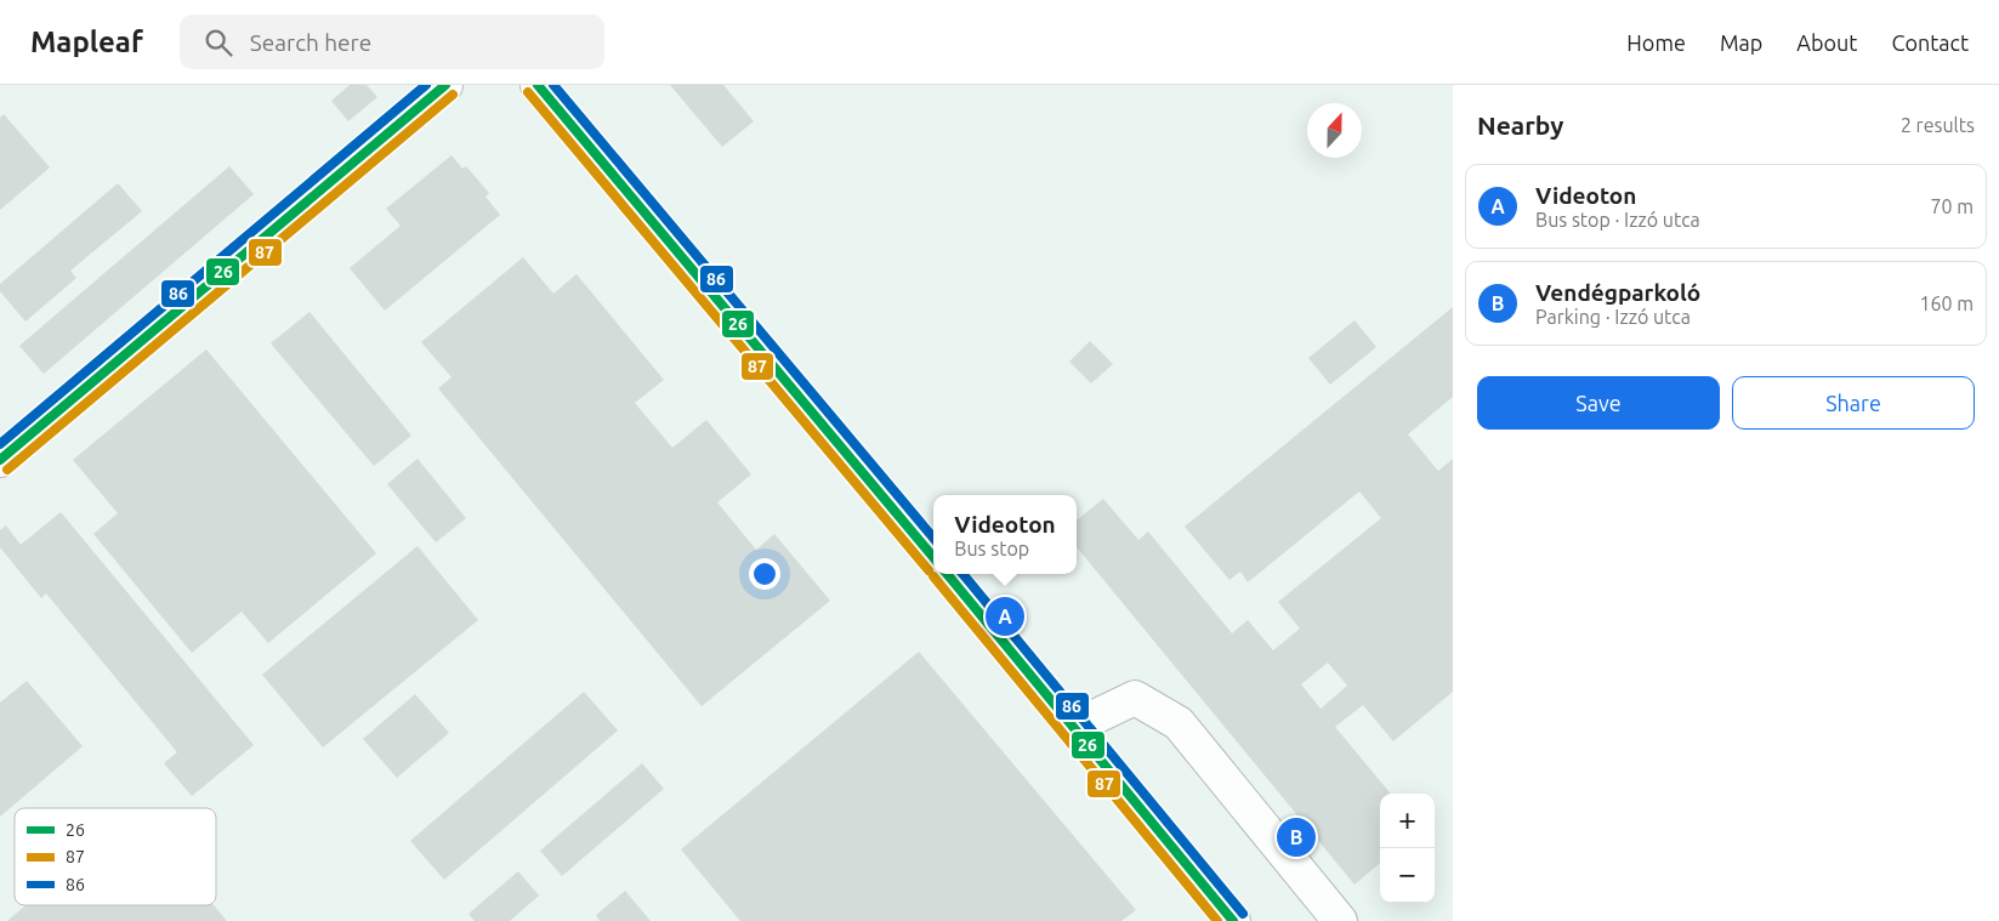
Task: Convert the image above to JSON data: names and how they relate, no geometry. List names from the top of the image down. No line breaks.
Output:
{"lines":["transit line 26","transit line 86","transit line 87"],"legend":["26","87","86"],"north":"top","page":{"header":"Mapleaf","search":"Search here","nav":["Home","Map","About","Contact"],"heading":["Nearby","2 results"],"list":[{"mark":"A","name":"Videoton","note":"Bus stop · Izzó utca","value":"70 m"},{"mark":"B","name":"Vendégparkoló","note":"Parking · Izzó utca","value":"160 m"}],"buttons":["Save","Share"],"popup":["Videoton","Bus stop"],"pins":["A","B"],"map_buttons":["+","−"]}}
